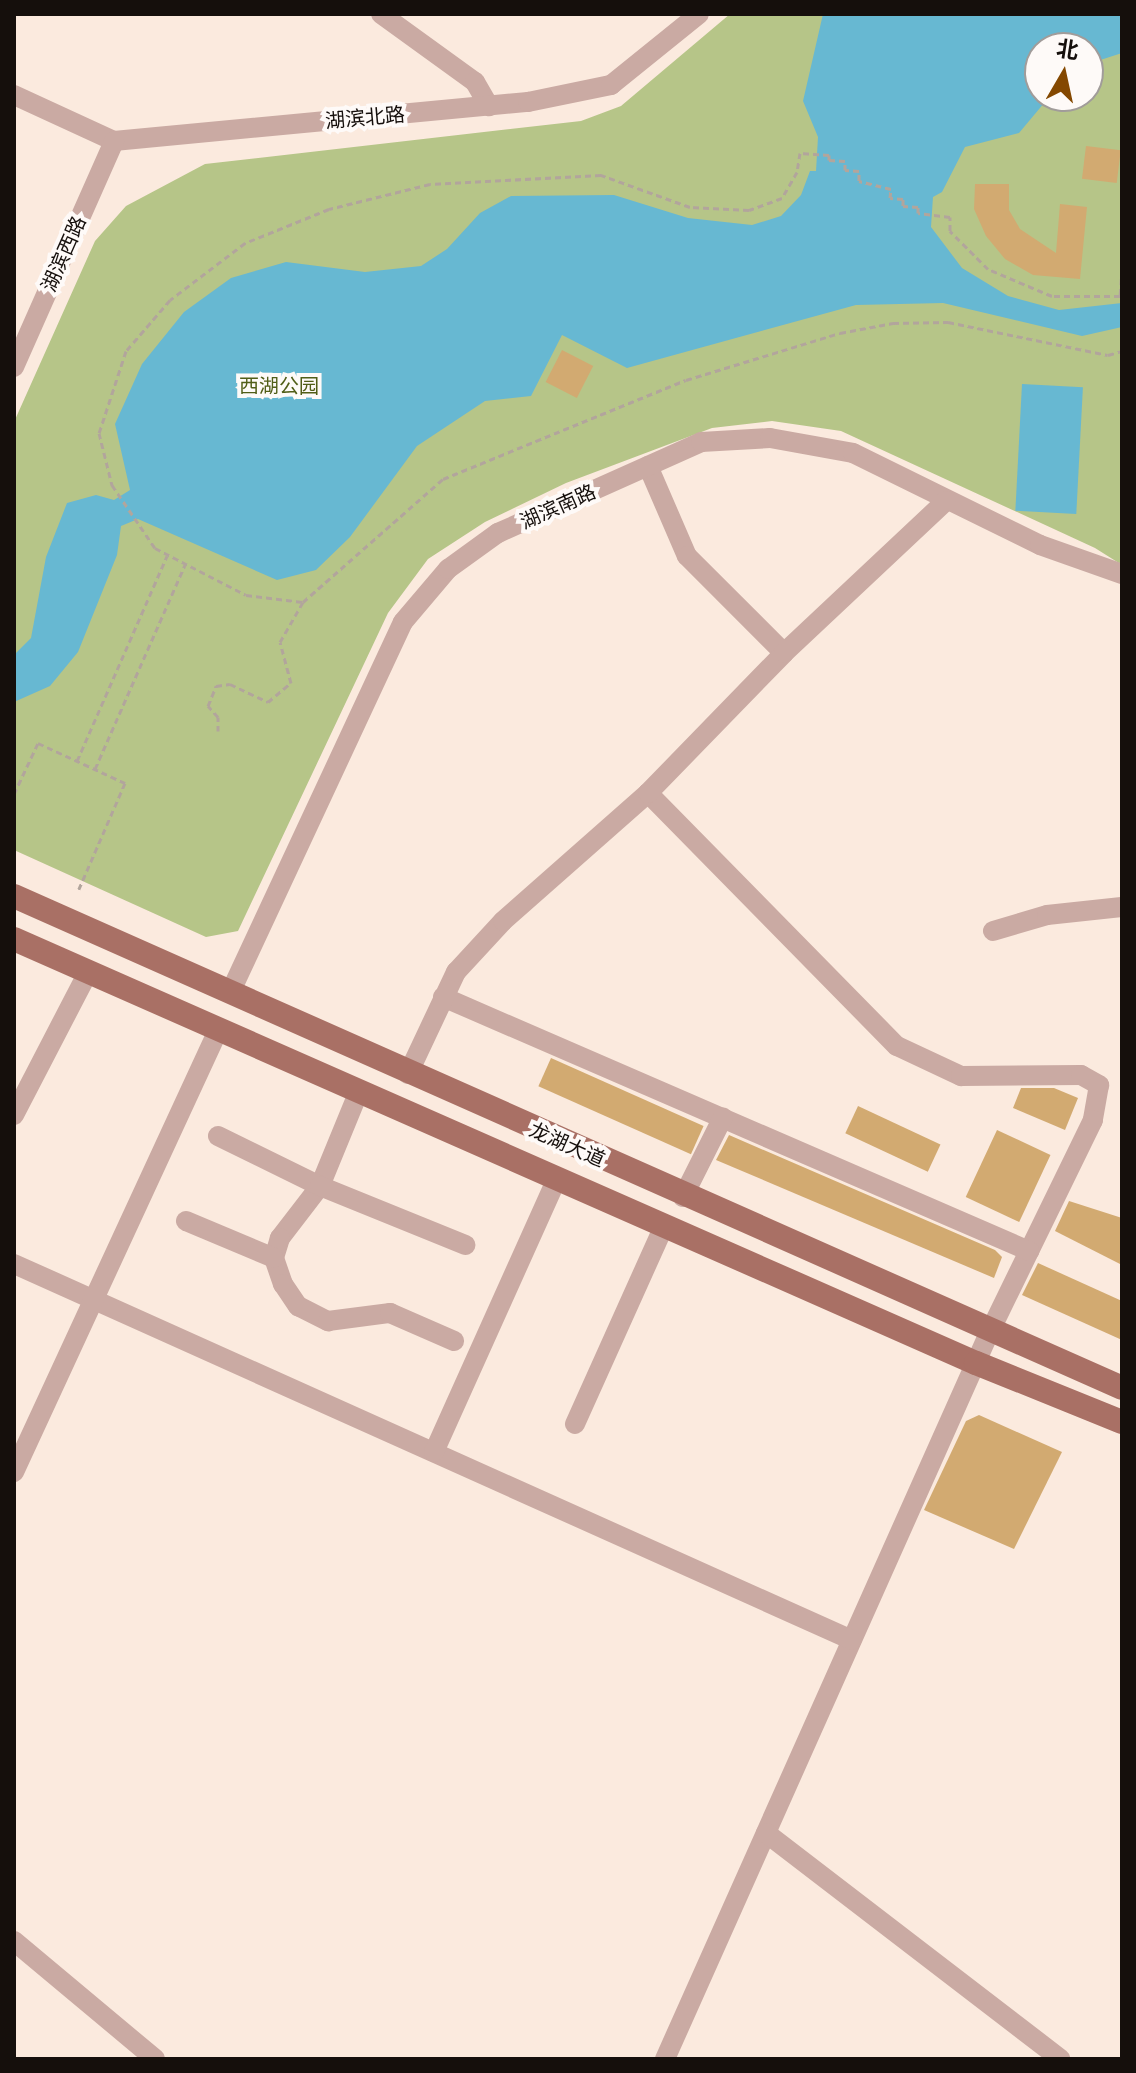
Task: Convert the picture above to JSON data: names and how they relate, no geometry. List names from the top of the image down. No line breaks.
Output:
{"streets":{"main road":["龙湖大道"],"street":["湖滨北路","湖滨西路","湖滨南路"]},"crossings":[["湖滨北路","湖滨西路"],["湖滨南路","龙湖大道"]],"parks":["西湖公园"],"north":"top"}
